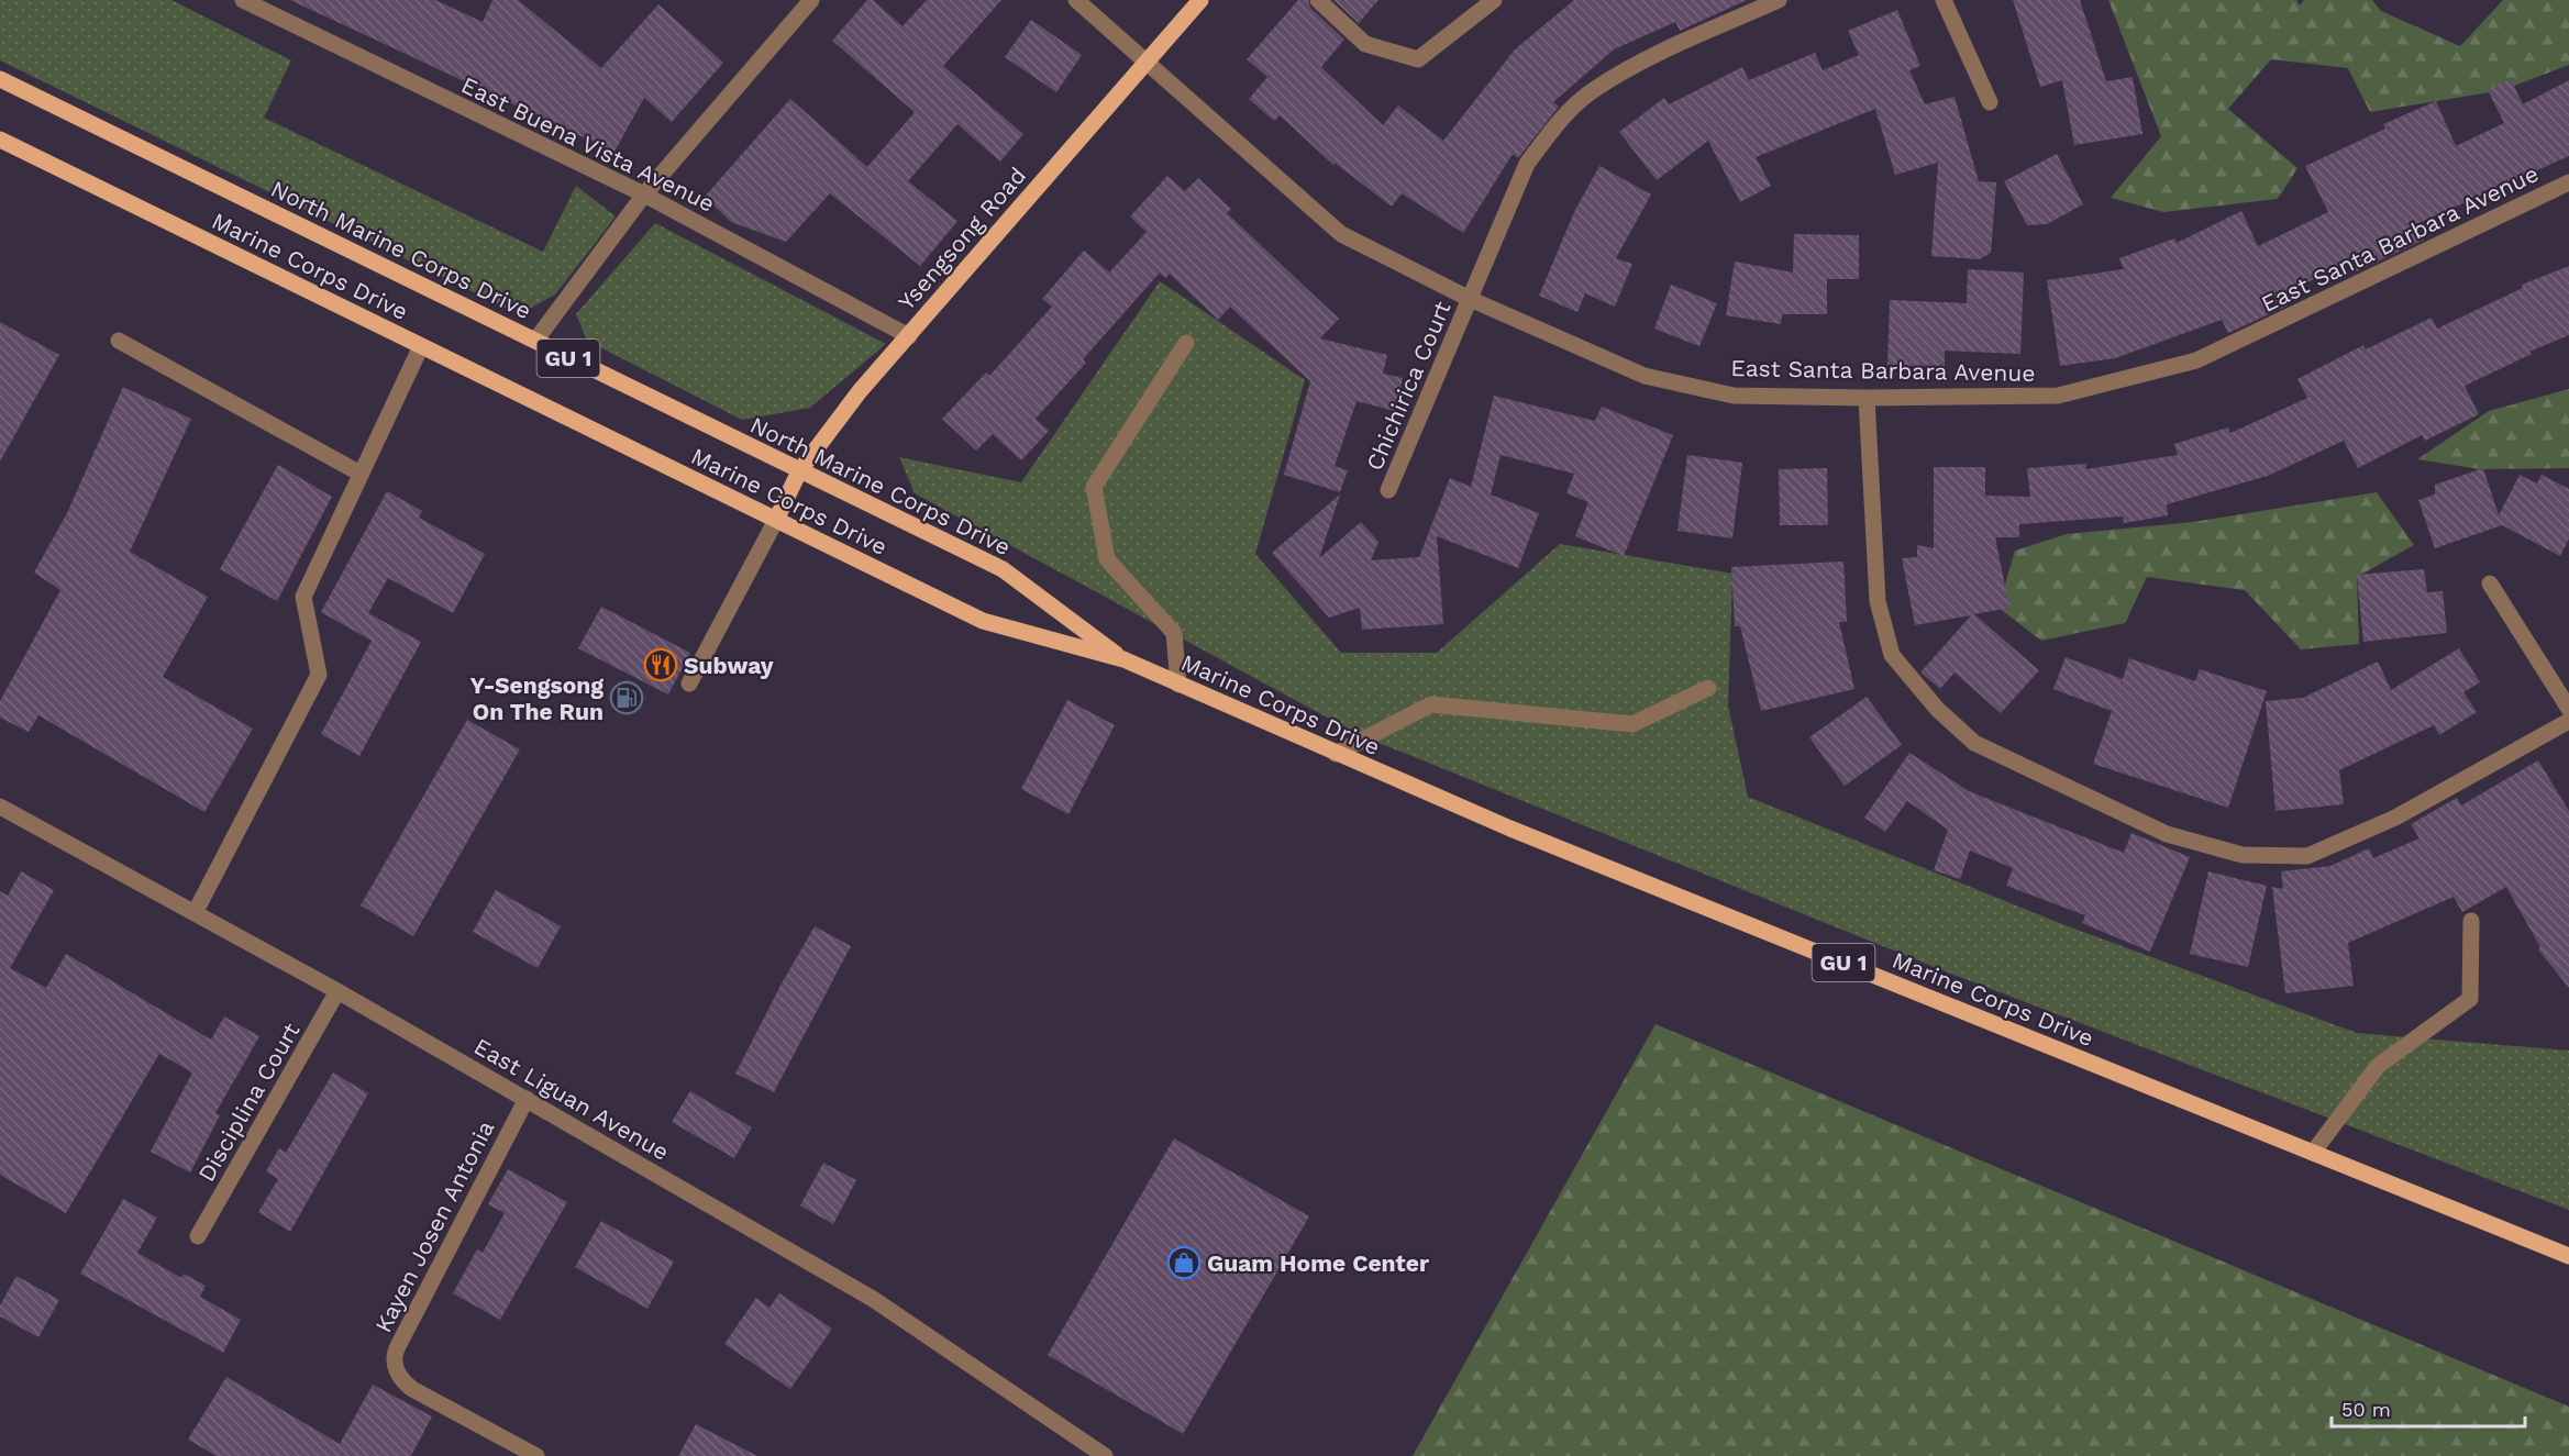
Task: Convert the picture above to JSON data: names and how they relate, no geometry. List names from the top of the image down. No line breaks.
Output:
{"streets":{"main road":["Ysengsong Road","North Marine Corps Drive","Marine Corps Drive","GU 1"],"street":["East Buena Vista Avenue","East Santa Barbara Avenue","Chichirica Court","East Liguan Avenue","Disciplina Court","Kayen Josen Antonia"]},"crossings":[["East Buena Vista Avenue","Ysengsong Road"],["Ysengsong Road","East Santa Barbara Avenue"],["Ysengsong Road","North Marine Corps Drive"],["Ysengsong Road","Marine Corps Drive"],["East Santa Barbara Avenue","Chichirica Court"],["North Marine Corps Drive","Marine Corps Drive"],["East Liguan Avenue","Disciplina Court"],["East Liguan Avenue","Kayen Josen Antonia"]],"places":{"restaurant":["Subway"],"fuel station":["Y-Sengsong On The Run"],"shop":["Guam Home Center"]},"scale_bar":"50 m"}
